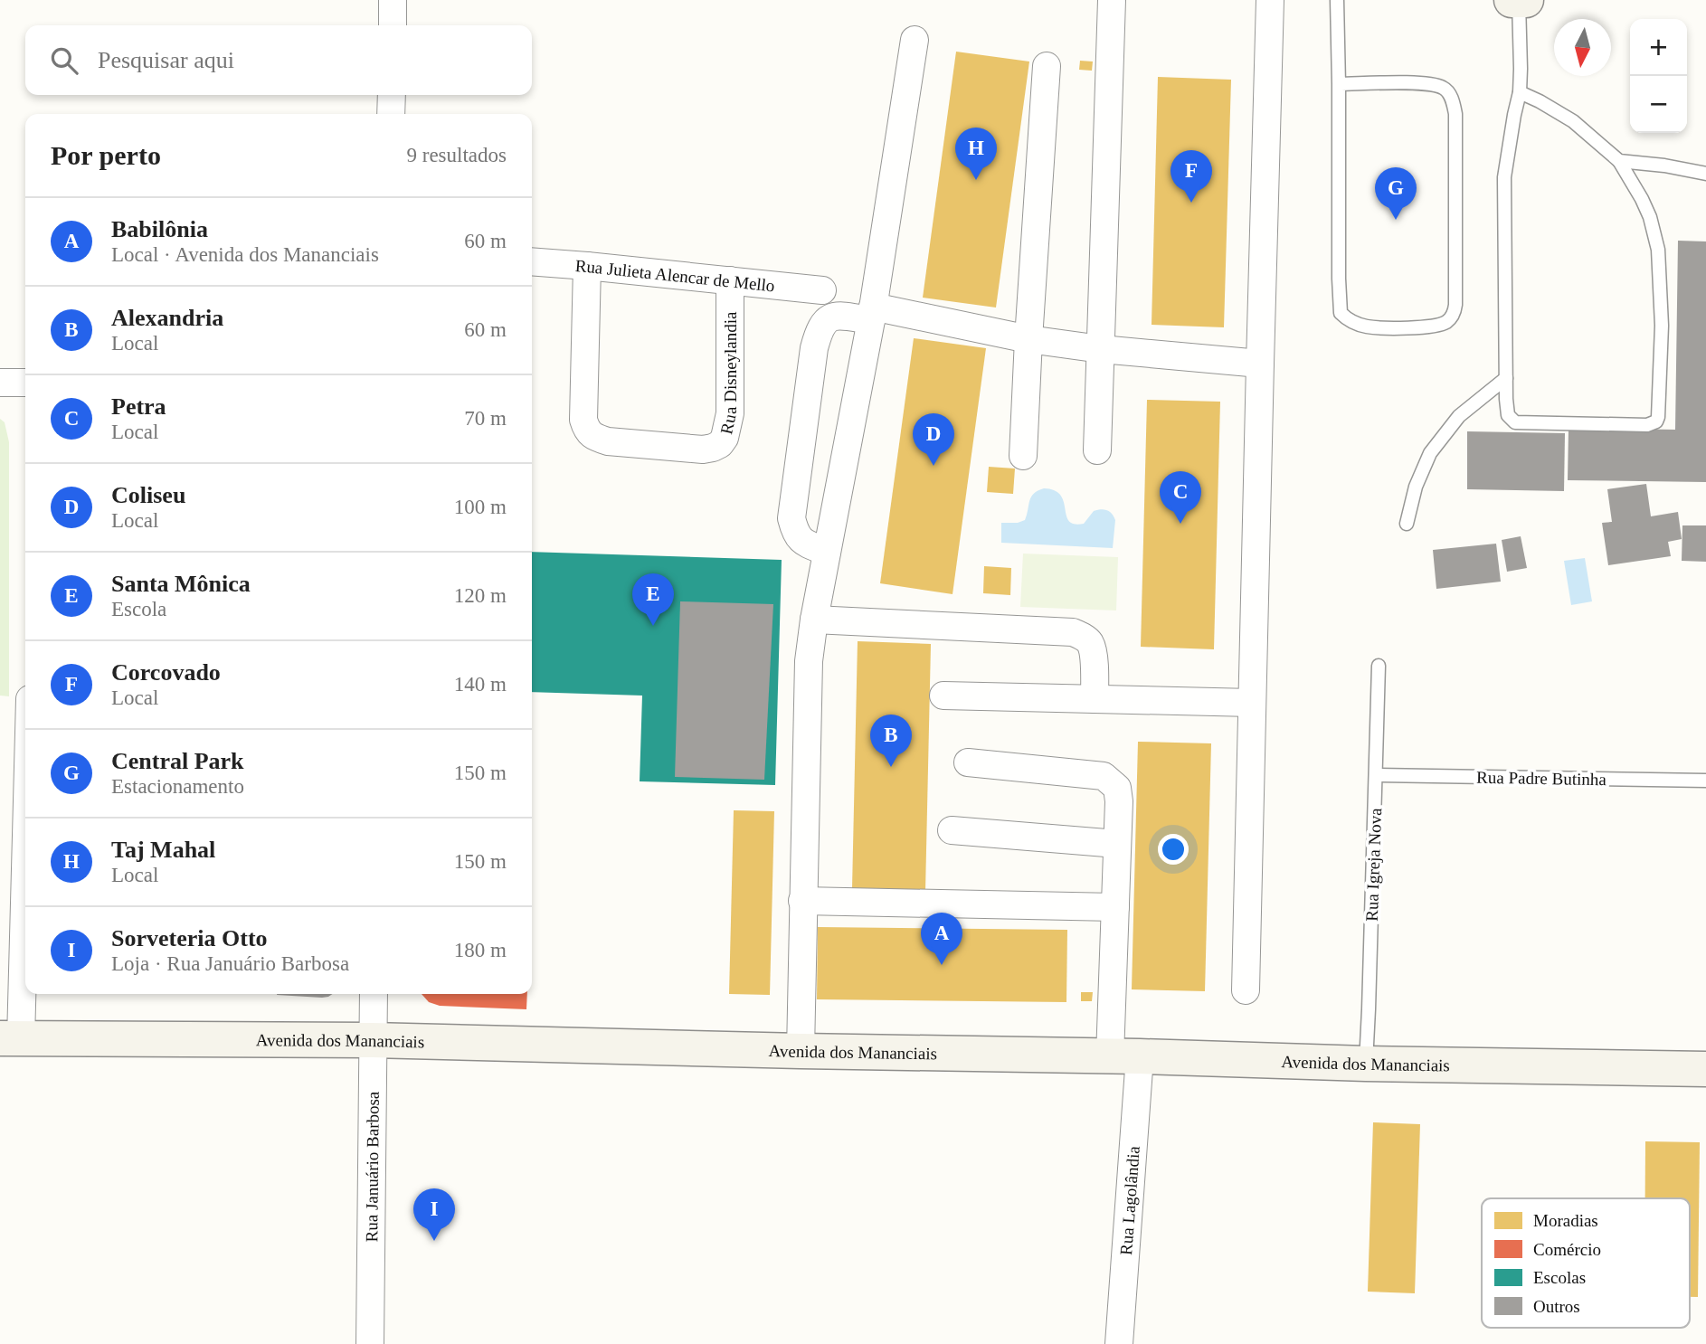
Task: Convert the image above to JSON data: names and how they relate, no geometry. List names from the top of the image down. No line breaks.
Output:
{"streets":{"street":["Rua Julieta Alencar de Mello","Rua Disneylandia","Avenida dos Mananciais","Rua Januário Barbosa","Rua Lagolândia"],"lane":["Rua Padre Butinha","Rua Igreja Nova"]},"crossings":[["Rua Julieta Alencar de Mello","Rua Disneylandia"],["Rua Padre Butinha","Rua Igreja Nova"],["Rua Igreja Nova","Avenida dos Mananciais"],["Avenida dos Mananciais","Rua Januário Barbosa"],["Avenida dos Mananciais","Rua Lagolândia"]],"legend":["Moradias","Comércio","Escolas","Outros"],"north":"bottom","page":{"map_buttons":["+","−"],"search":"Pesquisar aqui","heading":["Por perto","9 resultados"],"pins":["H","F","G","D","C","E","B","A","I"],"list":[{"mark":"A","name":"Babilônia","note":"Local · Avenida dos Mananciais","value":"60 m"},{"mark":"B","name":"Alexandria","note":"Local","value":"60 m"},{"mark":"C","name":"Petra","note":"Local","value":"70 m"},{"mark":"D","name":"Coliseu","note":"Local","value":"100 m"},{"mark":"E","name":"Santa Mônica","note":"Escola","value":"120 m"},{"mark":"F","name":"Corcovado","note":"Local","value":"140 m"},{"mark":"G","name":"Central Park","note":"Estacionamento","value":"150 m"},{"mark":"H","name":"Taj Mahal","note":"Local","value":"150 m"},{"mark":"I","name":"Sorveteria Otto","note":"Loja · Rua Januário Barbosa","value":"180 m"}]}}
